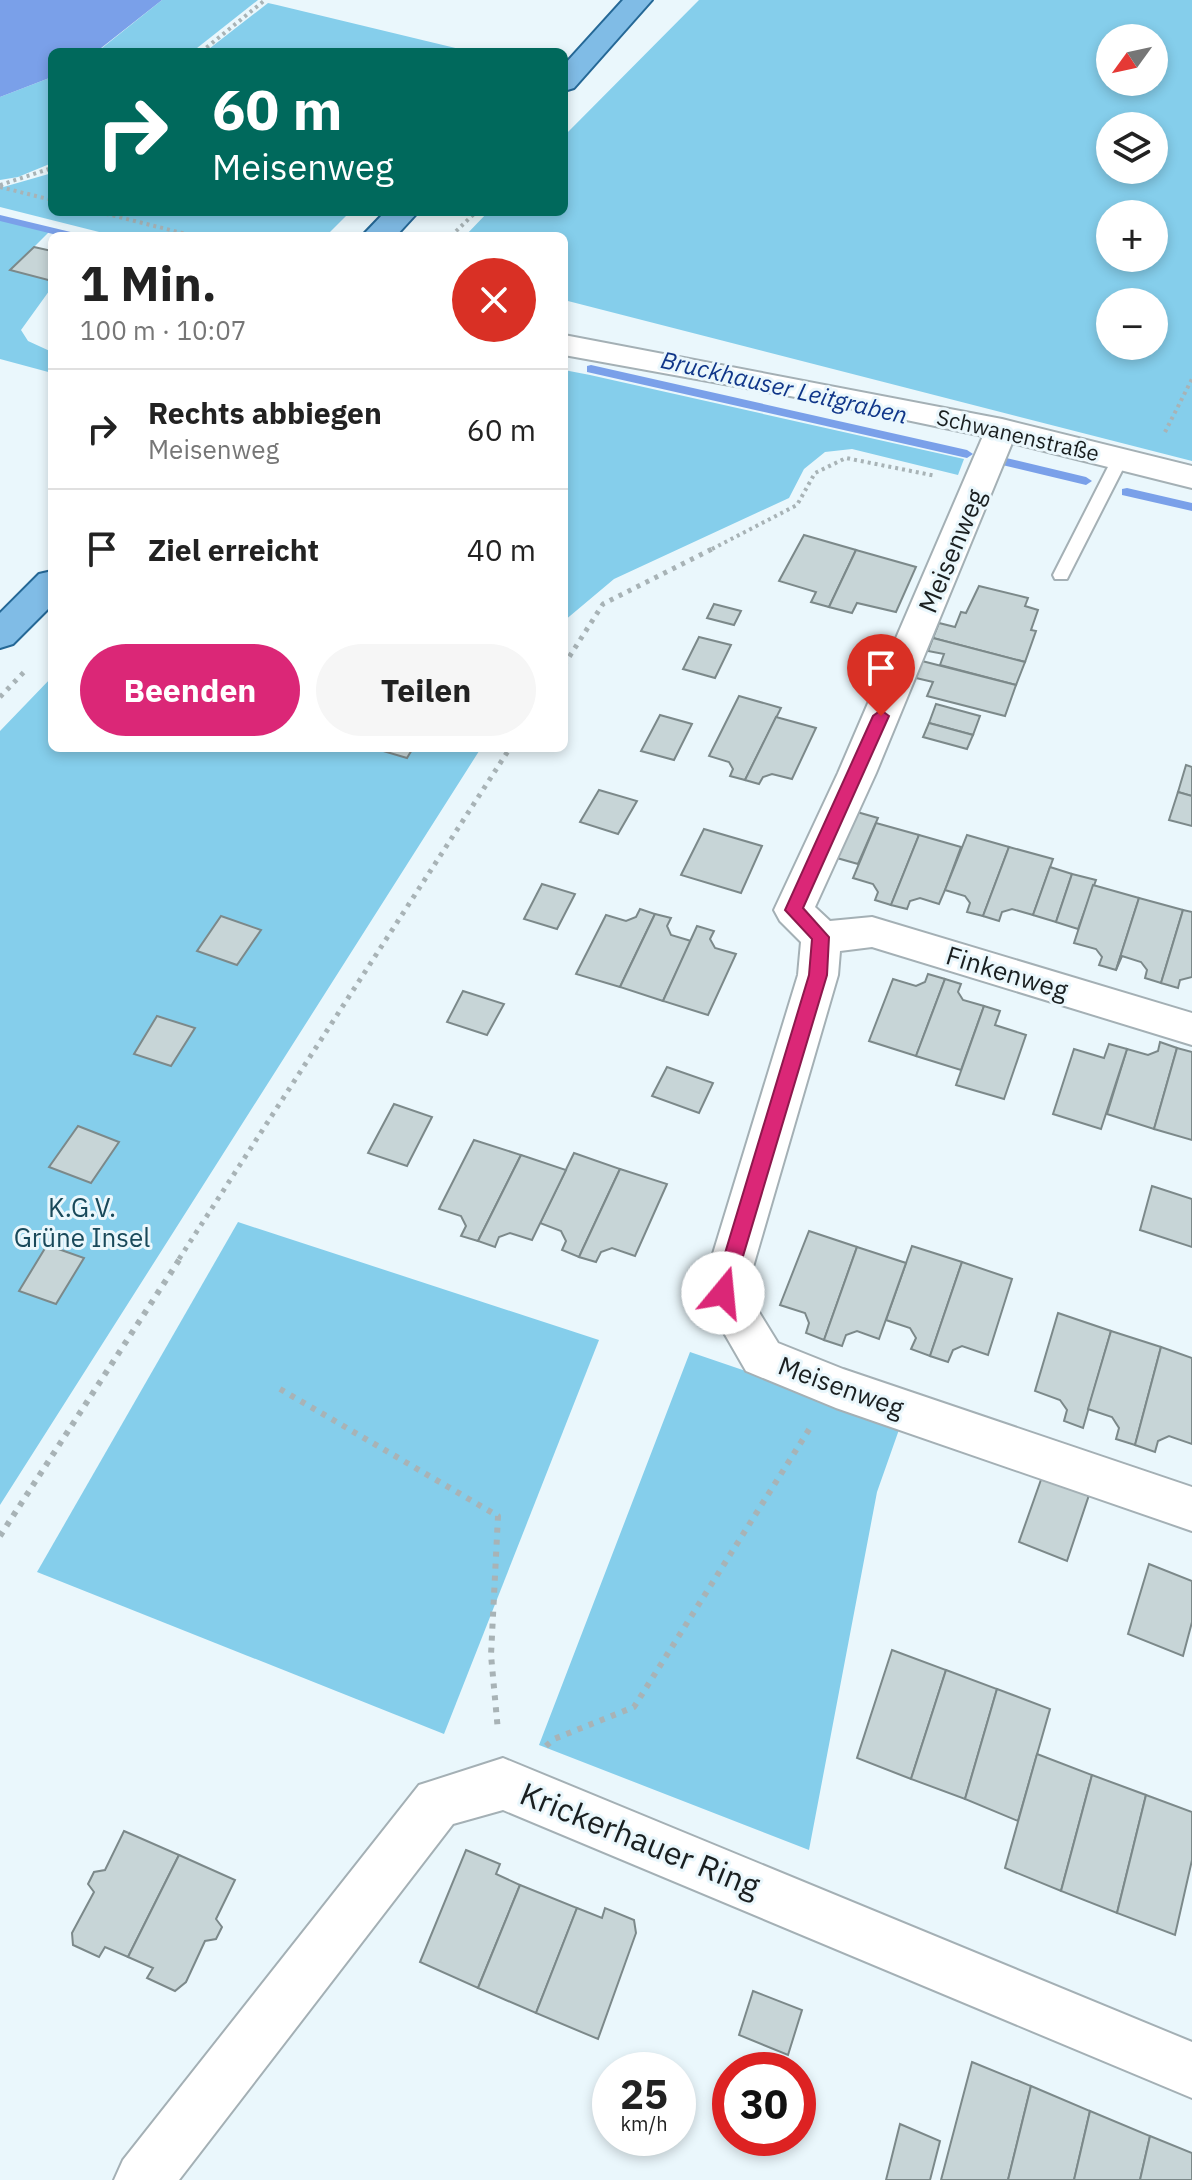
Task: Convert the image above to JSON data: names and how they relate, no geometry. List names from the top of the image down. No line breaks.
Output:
{"streets":{"street":["Schwanenstraße","Meisenweg","Finkenweg","Krickerhauer Ring"]},"crossings":[["Schwanenstraße","Meisenweg"],["Meisenweg","Finkenweg"]],"water":["Bruckhauser Leitgraben"],"parks":["K.G.V. Grüne Insel"],"north":"bottom left","page":{"map_buttons":["+","−"],"turn":["60 m","Meisenweg"],"heading":["1 Min.","100 m · 10:07"],"list":[{"name":"Rechts abbiegen","note":"Meisenweg","value":"60 m"},{"name":"Ziel erreicht","value":"40 m"}],"buttons":["Beenden","Teilen"],"speed":"25 km/h","limit":"30"}}
